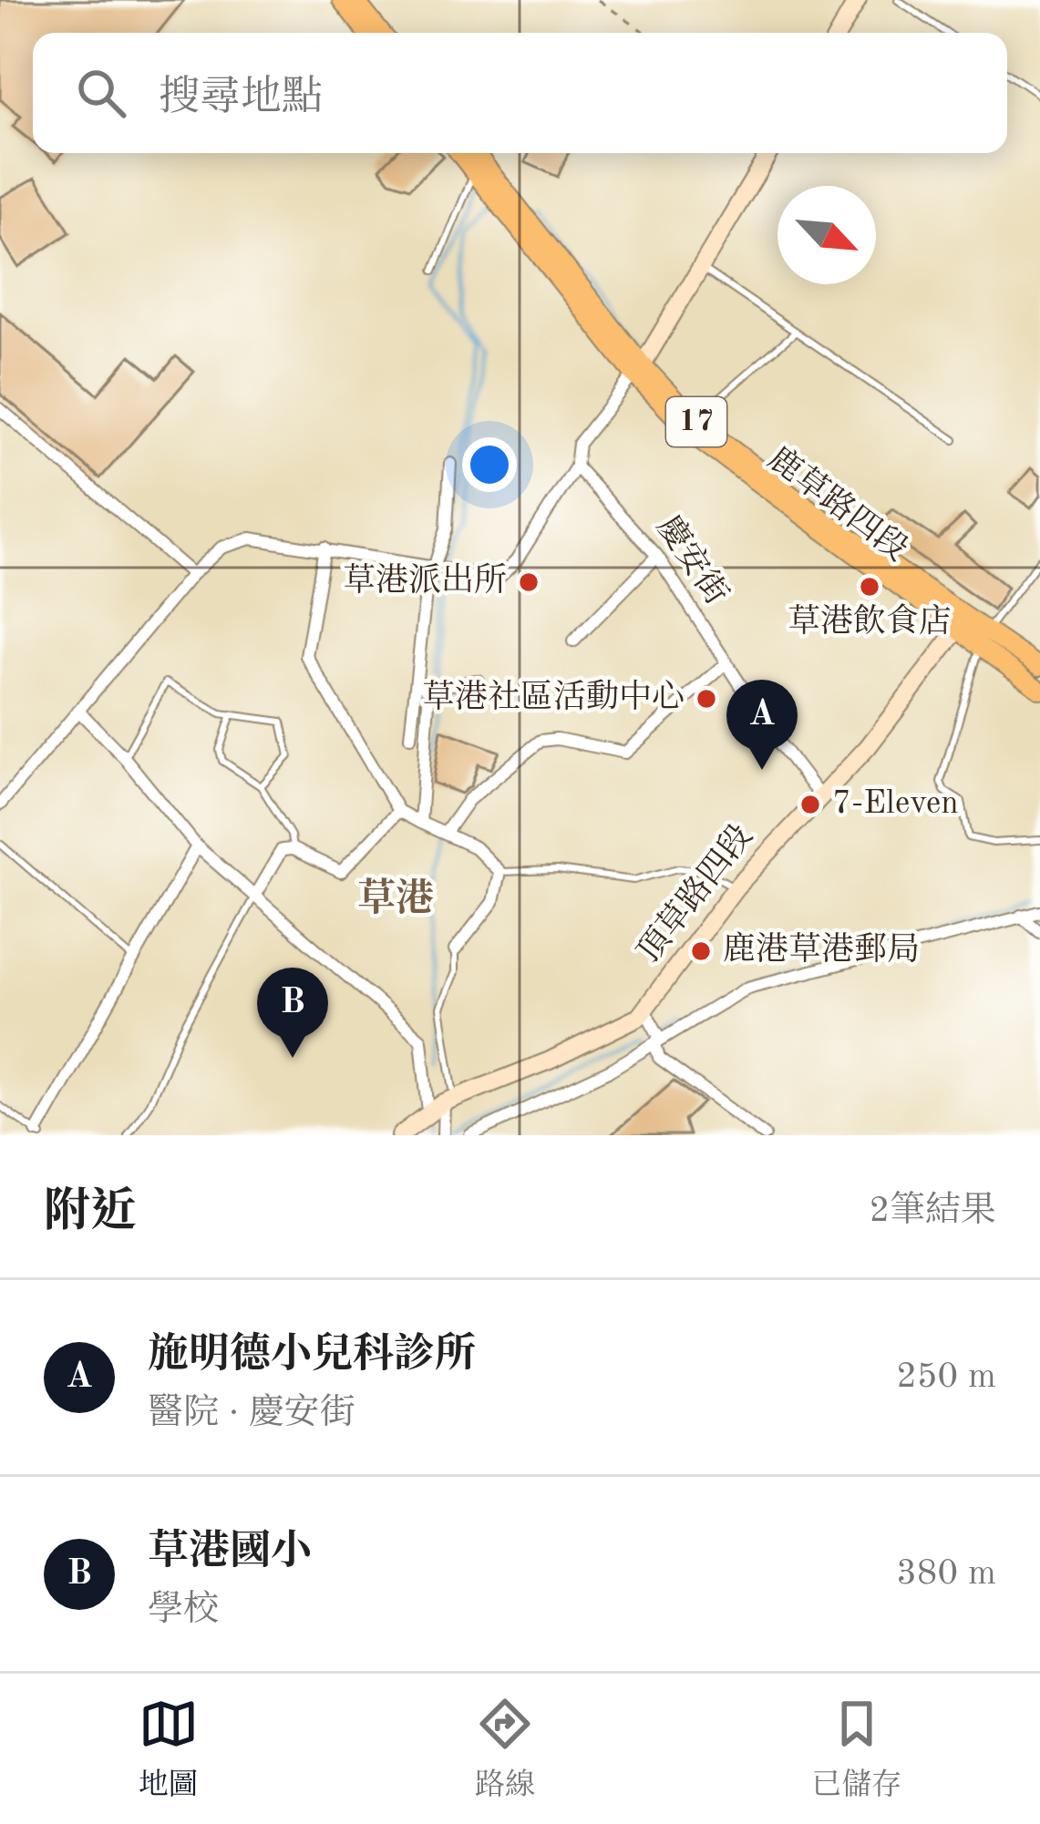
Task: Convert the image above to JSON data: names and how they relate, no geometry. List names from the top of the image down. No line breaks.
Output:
{"streets":{"main road":["17","鹿草路四段"],"street":["慶安街","頂草路四段"]},"crossings":[["鹿草路四段","頂草路四段"],["慶安街","頂草路四段"]],"districts":["草港"],"places":["草港派出所","草港飲食店","草港社區活動中心","7-Eleven","鹿港草港郵局"],"north":"bottom right","page":{"search":"搜尋地點","pins":["A","B"],"heading":["附近","2筆結果"],"list":[{"mark":"A","name":"施明德小兒科診所","note":"醫院 · 慶安街","value":"250 m"},{"mark":"B","name":"草港國小","note":"學校","value":"380 m"}],"nav":["地圖","路線","已儲存"]}}
